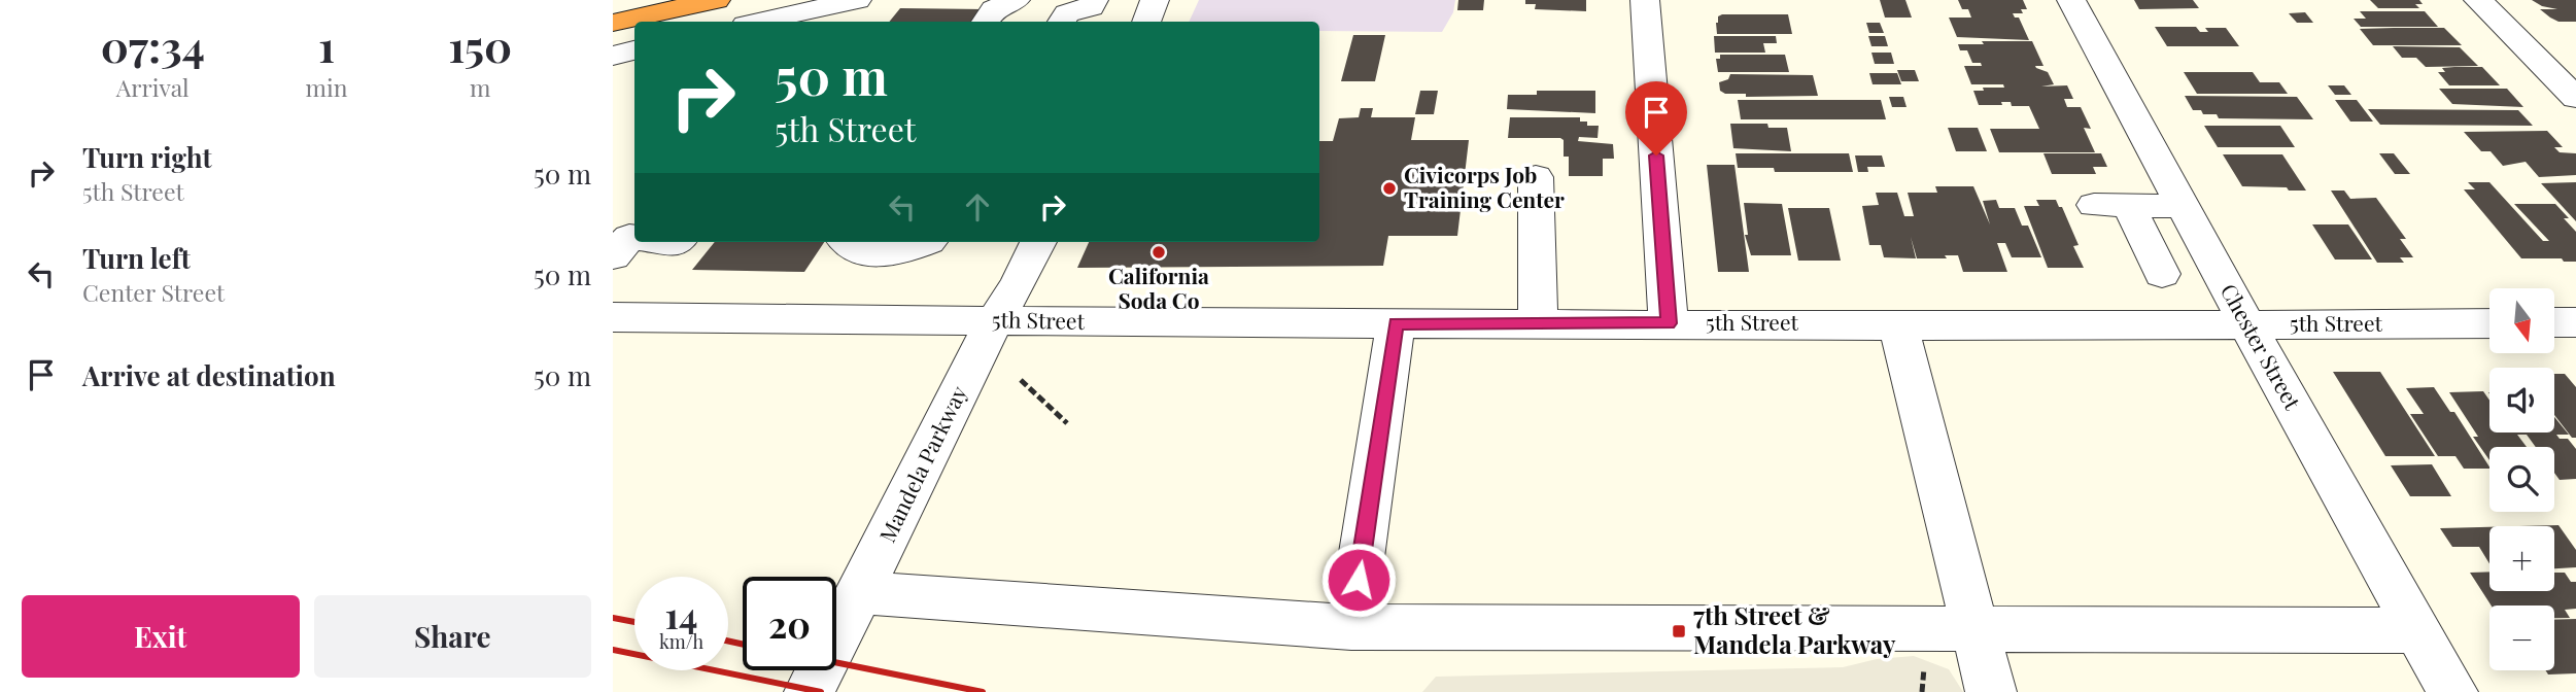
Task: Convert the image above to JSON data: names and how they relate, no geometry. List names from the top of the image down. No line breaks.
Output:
{"streets":{"street":["5th Street","Chester Street","Mandela Parkway"]},"crossings":[["5th Street","Chester Street"],["5th Street","Mandela Parkway"]],"places":{"other":["Civicorps Job Training Center","California Soda Co"],"transit":["7th Street & Mandela Parkway"]},"north":"bottom","page":{"eta":["07:34","Arrival","1","min","150","m"],"turn":["50 m","5th Street"],"list":[{"name":"Turn right","note":"5th Street","value":"50 m"},{"name":"Turn left","note":"Center Street","value":"50 m"},{"name":"Arrive at destination","value":"50 m"}],"map_buttons":["+","−"],"speed":"14 km/h","limit":"20","buttons":["Exit","Share"]}}
